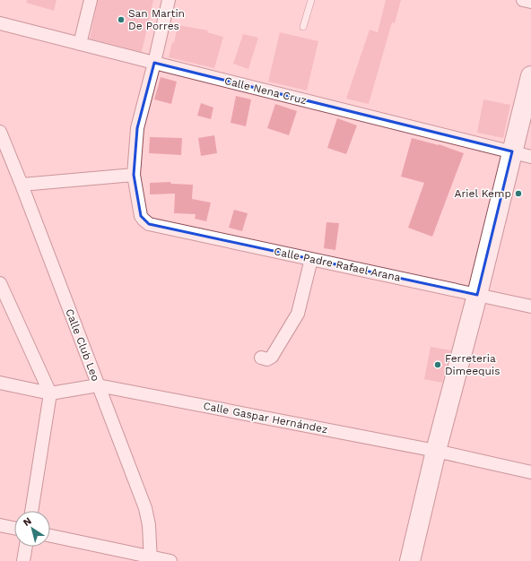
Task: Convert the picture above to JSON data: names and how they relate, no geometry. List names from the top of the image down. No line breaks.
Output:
{"streets":{"street":["Calle Nena Cruz","Calle Padre Rafael Arana","Calle Club Leo","Calle Gaspar Hernández"]},"crossings":[["Calle Club Leo","Calle Gaspar Hernández"]],"places":["San Martin De Porres","Ariel Kemp","Ferreteria Dimeequis"],"north":"top left"}
